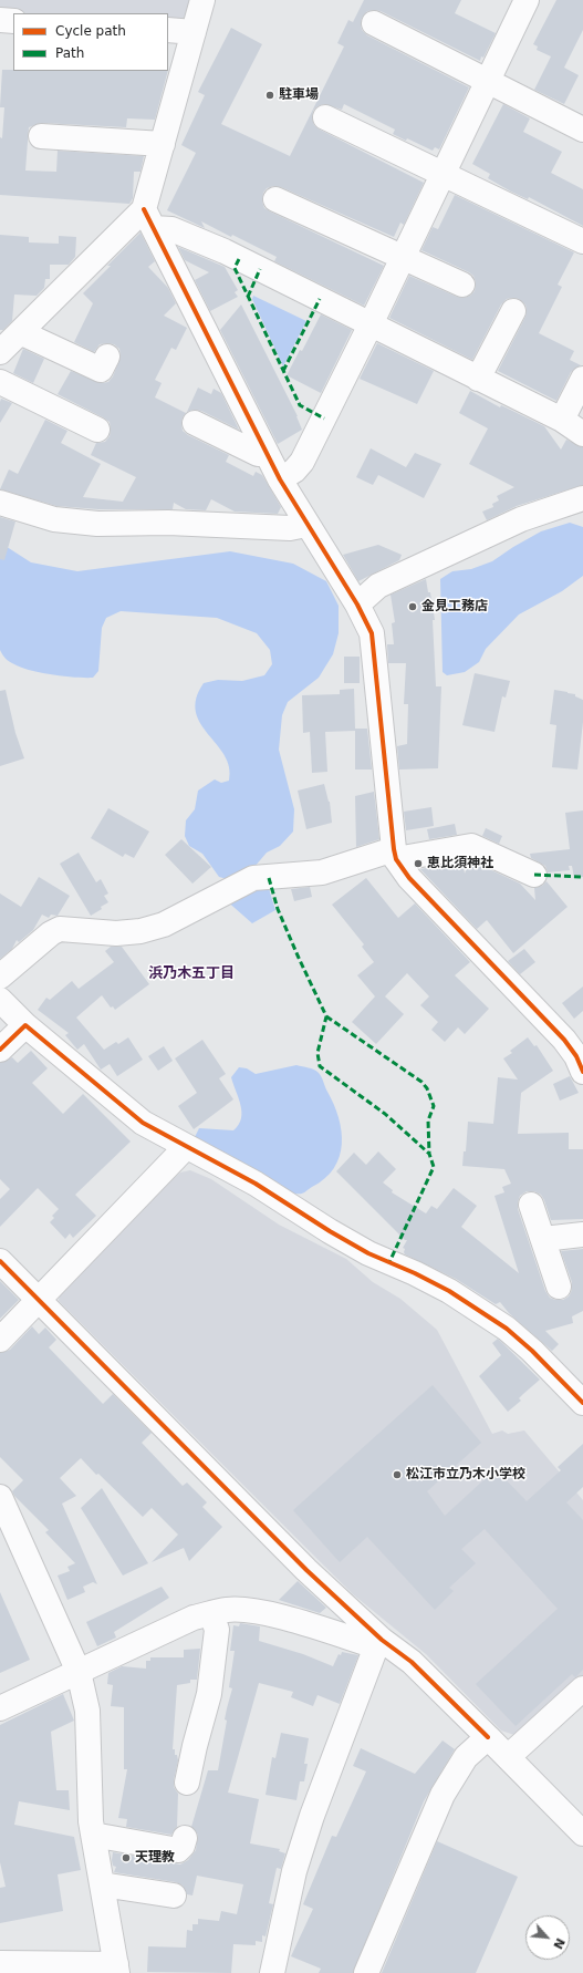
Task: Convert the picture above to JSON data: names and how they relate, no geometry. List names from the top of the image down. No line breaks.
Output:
{"districts":["浜乃木五丁目"],"places":["駐車場","金見工務店","恵比須神社","松江市立乃木小学校","天理教"],"legend":["Cycle path","Path"],"north":"bottom right"}
